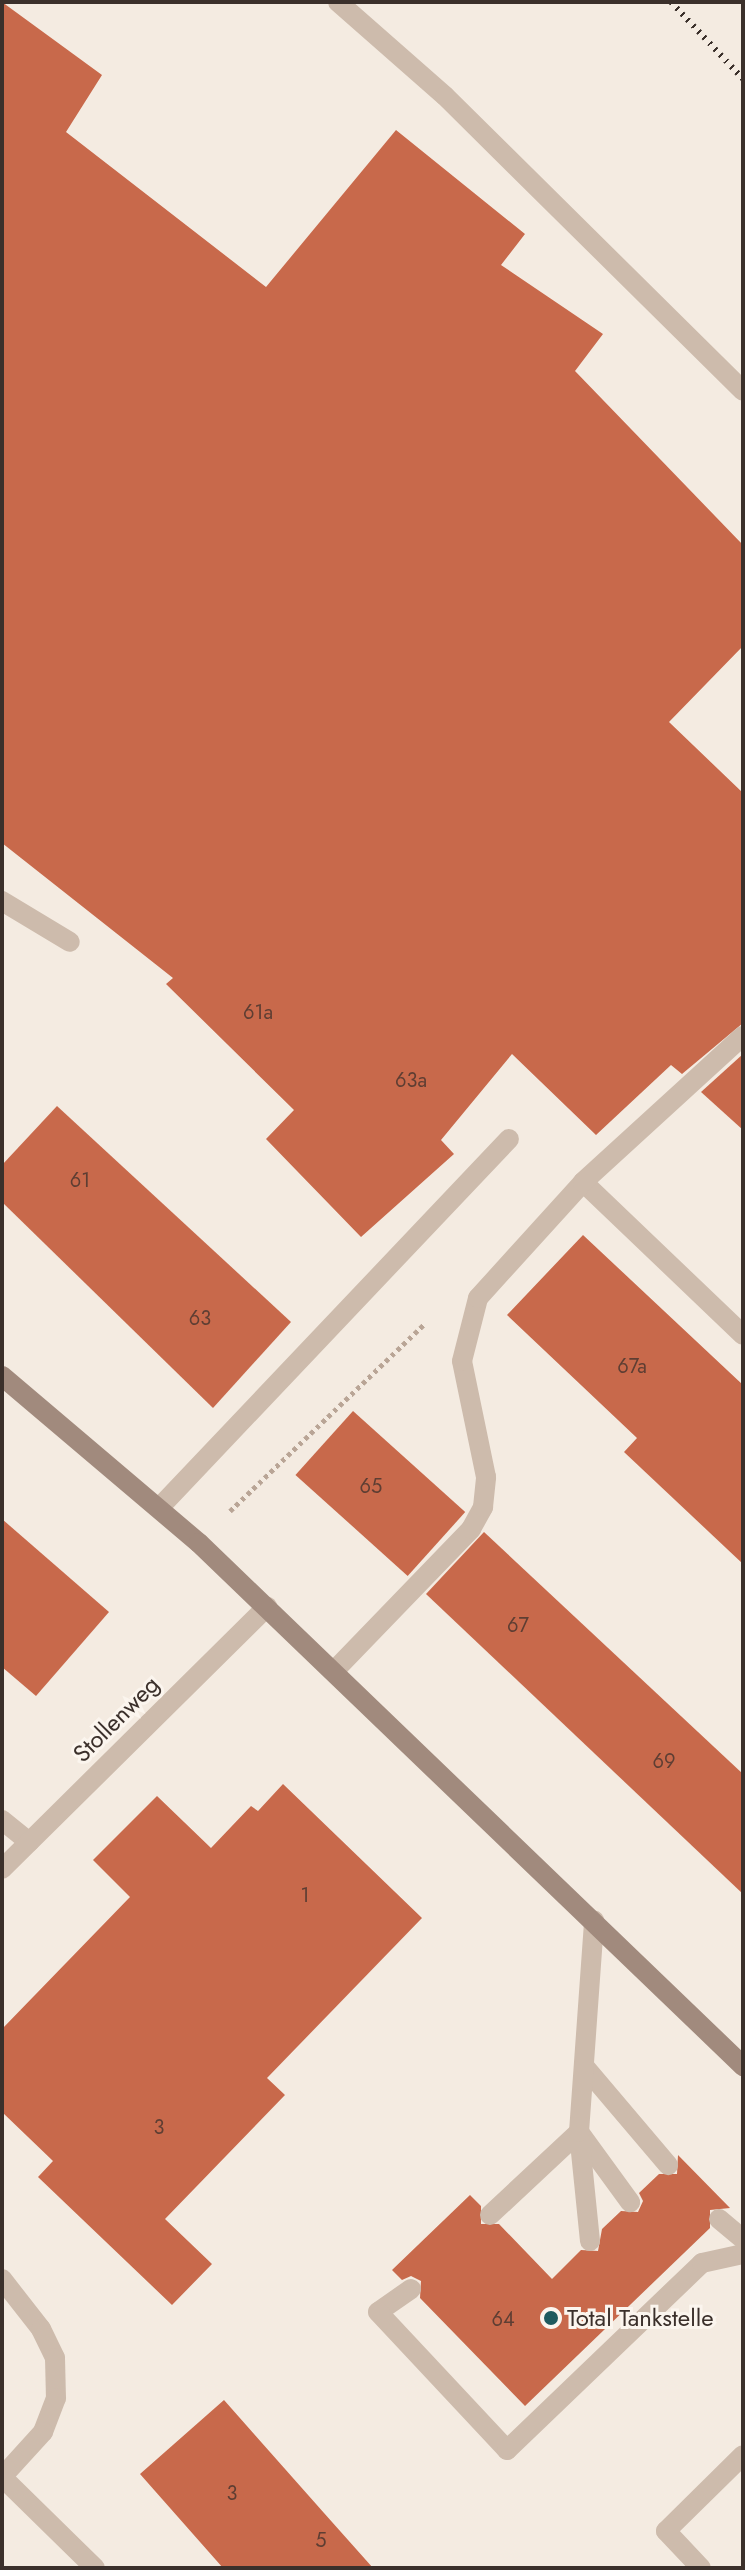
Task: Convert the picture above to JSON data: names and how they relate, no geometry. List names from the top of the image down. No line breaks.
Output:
{"streets":{"street":["Stollenweg"]},"places":["Total Tankstelle"],"house_numbers":["61a","63a","61","63","67a","65","67","69","1","3","64","3","5"]}
